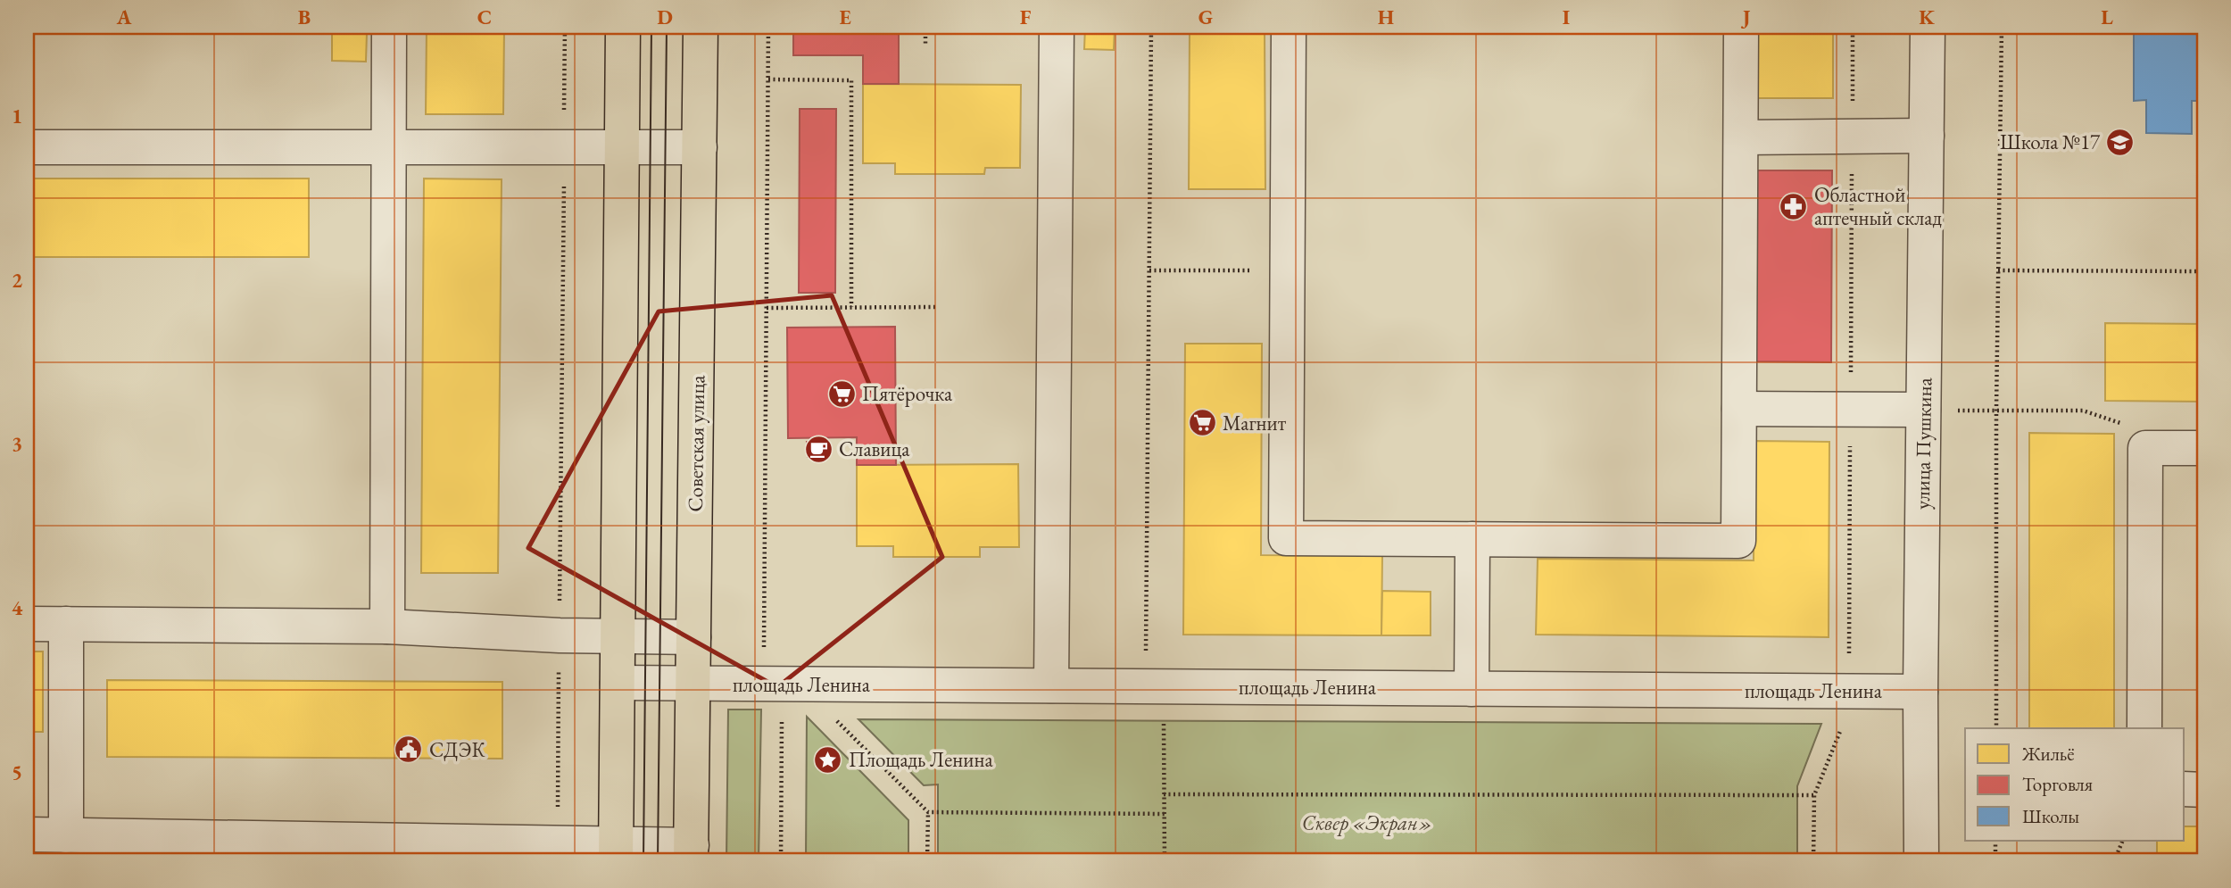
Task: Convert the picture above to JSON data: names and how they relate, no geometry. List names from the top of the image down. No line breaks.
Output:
{"streets":{"main road":["Советская улица"],"street":["улица Пушкина","площадь Ленина"]},"crossings":[["Советская улица","площадь Ленина"],["улица Пушкина","площадь Ленина"]],"parks":["Сквер «Экран»"],"places":{"school or university":["Школа №17"],"pharmacy":["Областной аптечный склад"],"supermarket":["Пятёрочка","Магнит"],"cafe":["Славица"],"public building":["СДЭК"],"place":["Площадь Ленина"]},"legend":["Жильё","Торговля","Школы"],"grid":{"columns":["A","B","C","D","E","F","G","H","I","J","K","L"],"rows":["1","2","3","4","5"]}}
